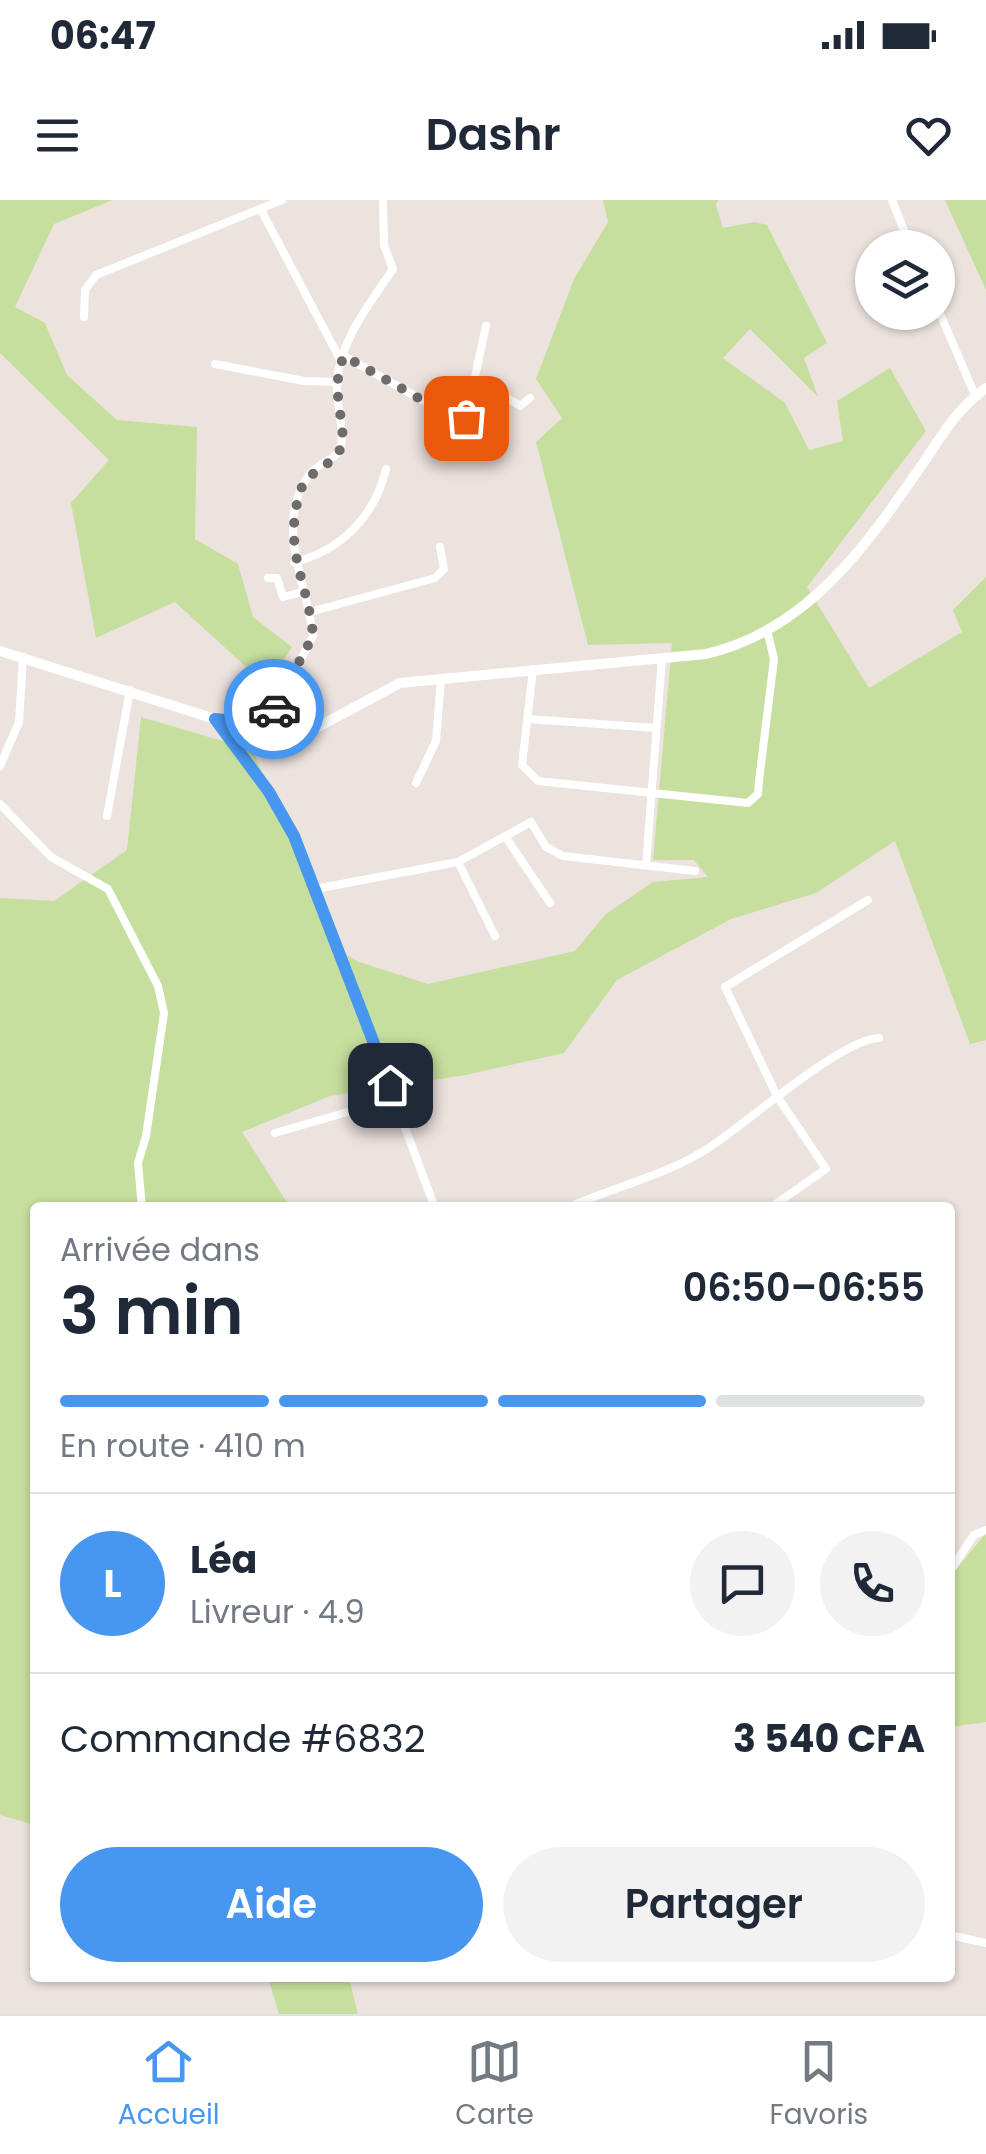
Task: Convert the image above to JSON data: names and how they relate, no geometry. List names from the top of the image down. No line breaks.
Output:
{"page":{"status":"06:47","header":"Dashr","heading":["3 min","Arrivée dans","06:50–06:55"],"panel":["Léa","Livreur · 4.9","Commande #6832","3 540 CFA"],"bar":"En route · 410 m","round":"L","buttons":["Aide","Partager"],"tabs":["Accueil","Carte","Favoris"]}}
